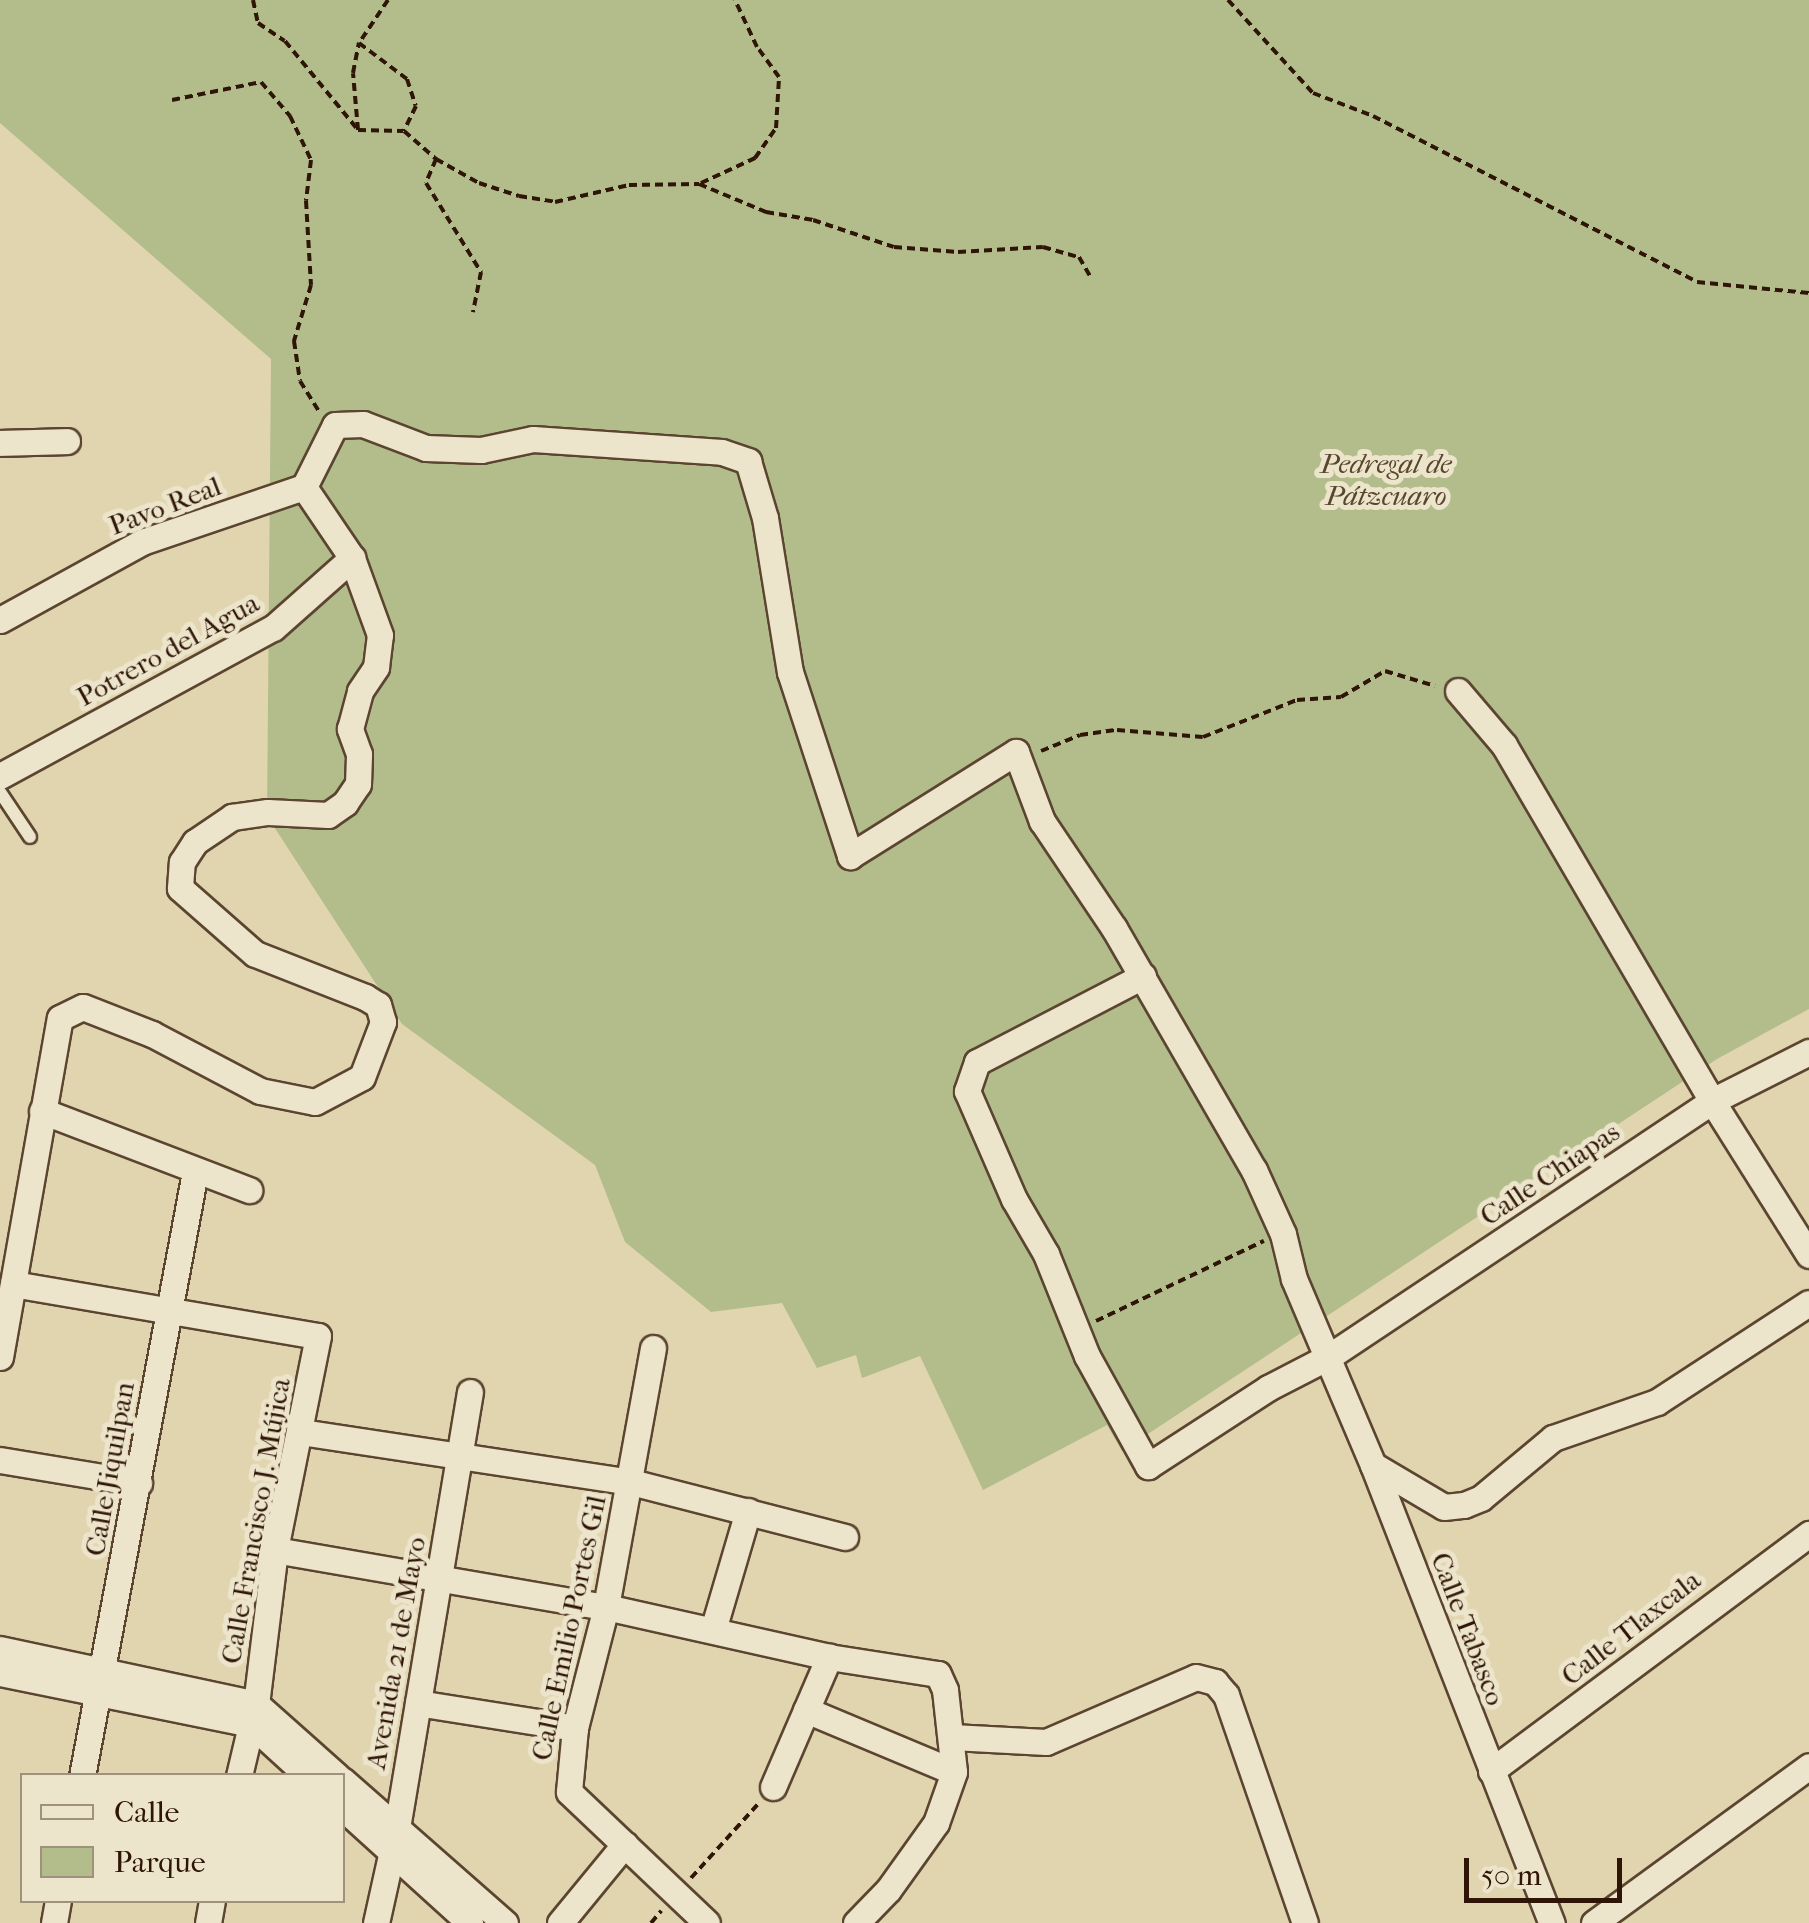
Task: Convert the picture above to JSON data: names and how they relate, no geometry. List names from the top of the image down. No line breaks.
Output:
{"streets":{"street":["Pavo Real","Potrero del Agua","Calle Chiapas","Calle Jiquilpan","Calle Francisco J. Mújica","Calle Emilio Portes Gil","Calle Tlaxcala","Calle Tabasco","Avenida 21 de Mayo"]},"crossings":[["Calle Chiapas","Calle Tabasco"],["Calle Jiquilpan","Calle Francisco J. Mújica"],["Calle Tlaxcala","Calle Tabasco"]],"parks":["Pedregal de Pátzcuaro"],"legend":["Calle","Parque"],"scale_bar":"50 m"}
